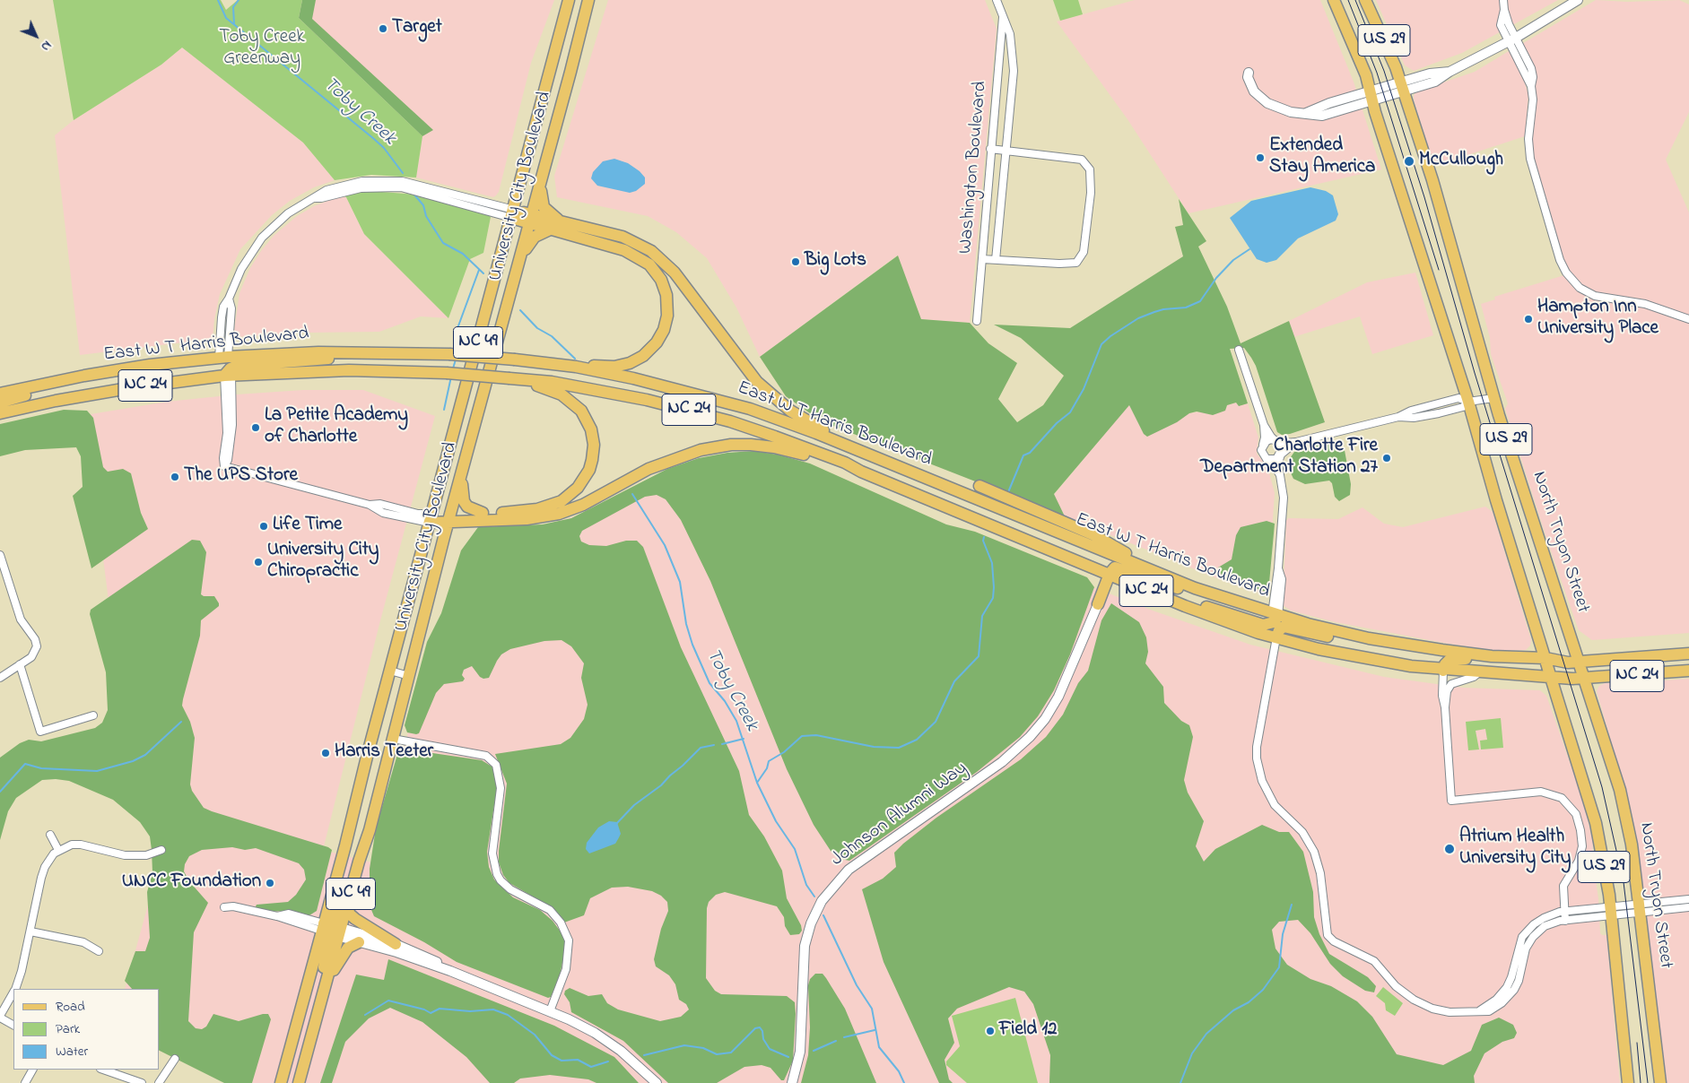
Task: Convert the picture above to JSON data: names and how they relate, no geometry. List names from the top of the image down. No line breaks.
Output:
{"streets":{"main road":["US 29","University City Boulevard","NC 49","East W T Harris Boulevard","NC 24","North Tryon Street"],"street":["Washington Boulevard","Johnson Alumni Way"]},"crossings":[["US 29","East W T Harris Boulevard"],["US 29","NC 24"],["University City Boulevard","NC 49"],["East W T Harris Boulevard","NC 24"],["East W T Harris Boulevard","North Tryon Street"],["NC 24","North Tryon Street"]],"water":["Toby Creek"],"parks":["Toby Creek Greenway"],"places":["Target","Extended Stay America","McCullough","Big Lots","Hampton Inn University Place","La Petite Academy of Charlotte","Charlotte Fire Department Station 27","The UPS Store","Life Time","University City Chiropractic","Harris Teeter","Atrium Health University City","UNCC Foundation","Field 12"],"legend":["Road","Park","Water"],"north":"bottom right"}
